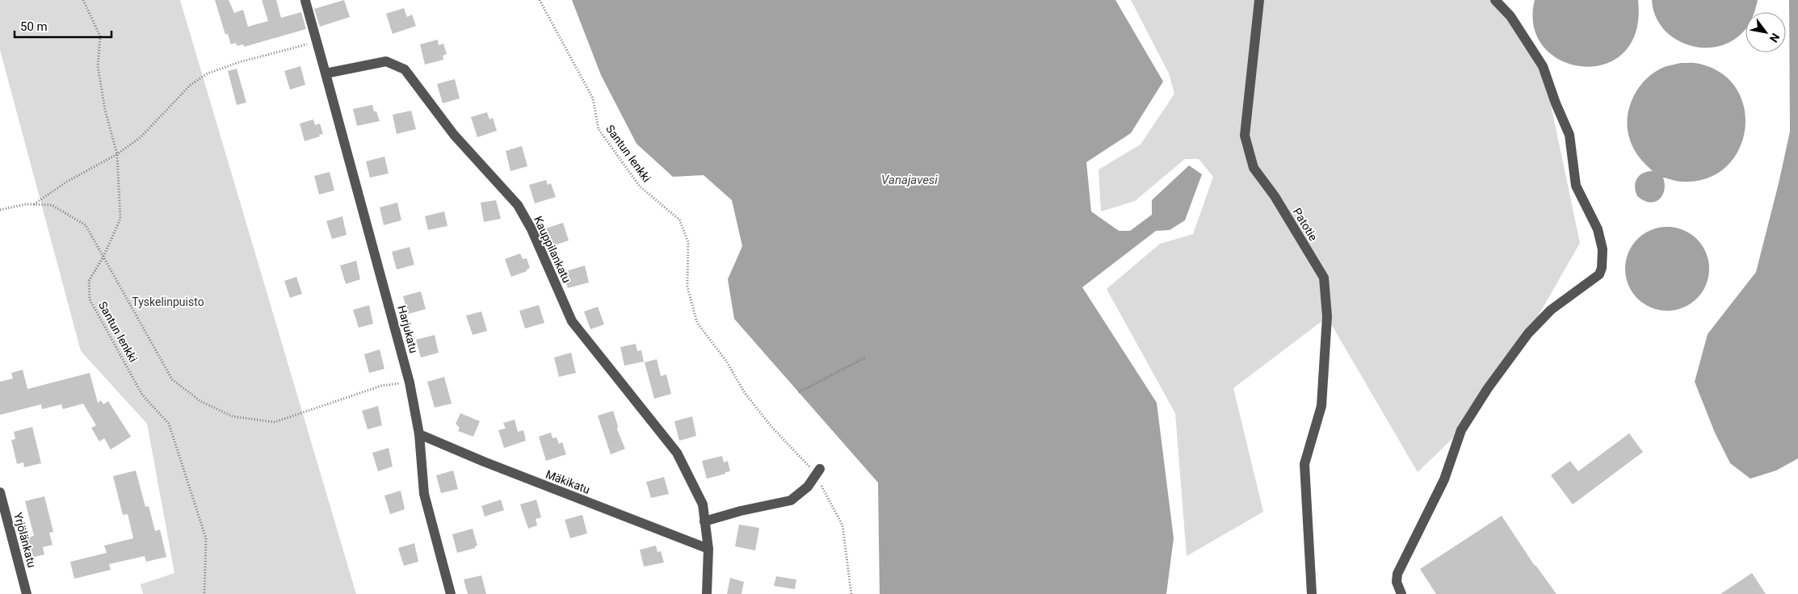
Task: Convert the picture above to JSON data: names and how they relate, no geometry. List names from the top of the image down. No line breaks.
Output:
{"streets":{"street":["Patotie","Kauppilankatu","Harjukatu","Mäkikatu","Yrjölänkatu"],"path":["Santun lenkki"]},"crossings":[["Kauppilankatu","Harjukatu"],["Kauppilankatu","Mäkikatu"],["Harjukatu","Mäkikatu"]],"water":["Vanajavesi"],"parks":["Tyskelinpuisto"],"scale_bar":"50 m","north":"bottom right"}
